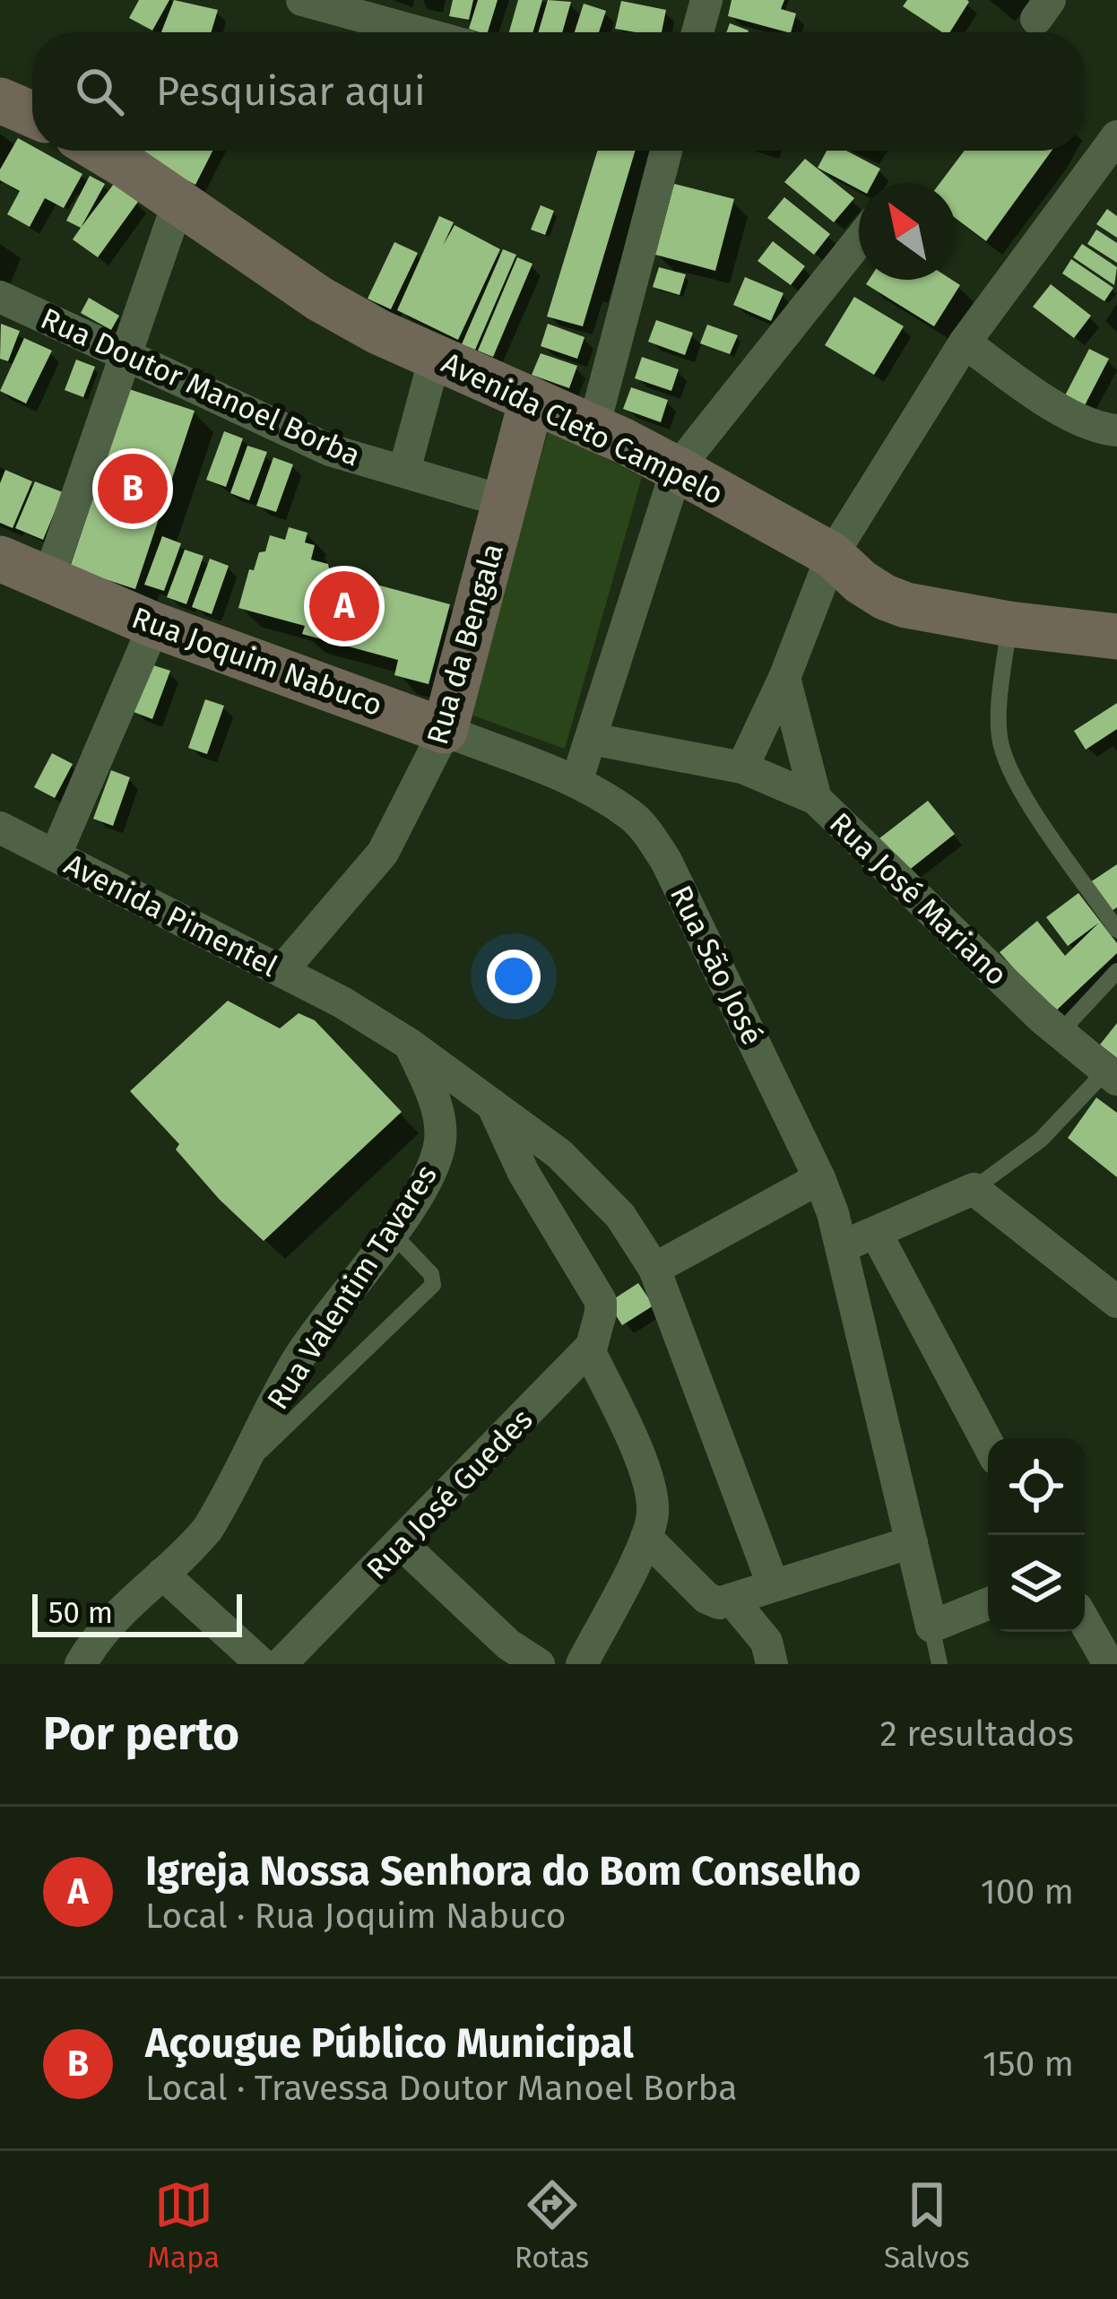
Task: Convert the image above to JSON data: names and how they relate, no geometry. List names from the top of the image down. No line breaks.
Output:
{"streets":{"main road":["Avenida Cleto Campelo","Rua da Bengala","Rua Joquim Nabuco"],"street":["Rua Doutor Manoel Borba","Rua José Mariano","Avenida Pimentel","Rua São José","Rua Valentim Tavares","Rua José Guedes"]},"crossings":[["Rua Doutor Manoel Borba","Rua da Bengala"],["Avenida Cleto Campelo","Rua da Bengala"],["Rua da Bengala","Rua Joquim Nabuco"],["Rua da Bengala","Avenida Pimentel"],["Rua Joquim Nabuco","Rua São José"],["Avenida Pimentel","Rua Valentim Tavares"],["Avenida Pimentel","Rua José Guedes"]],"scale_bar":"50 m","north":"top left","page":{"search":"Pesquisar aqui","pins":["B","A"],"scale":"50 m","heading":["Por perto","2 resultados"],"list":[{"mark":"A","name":"Igreja Nossa Senhora do Bom Conselho","note":"Local · Rua Joquim Nabuco","value":"100 m"},{"mark":"B","name":"Açougue Público Municipal","note":"Local · Travessa Doutor Manoel Borba","value":"150 m"}],"nav":["Mapa","Rotas","Salvos"]}}
